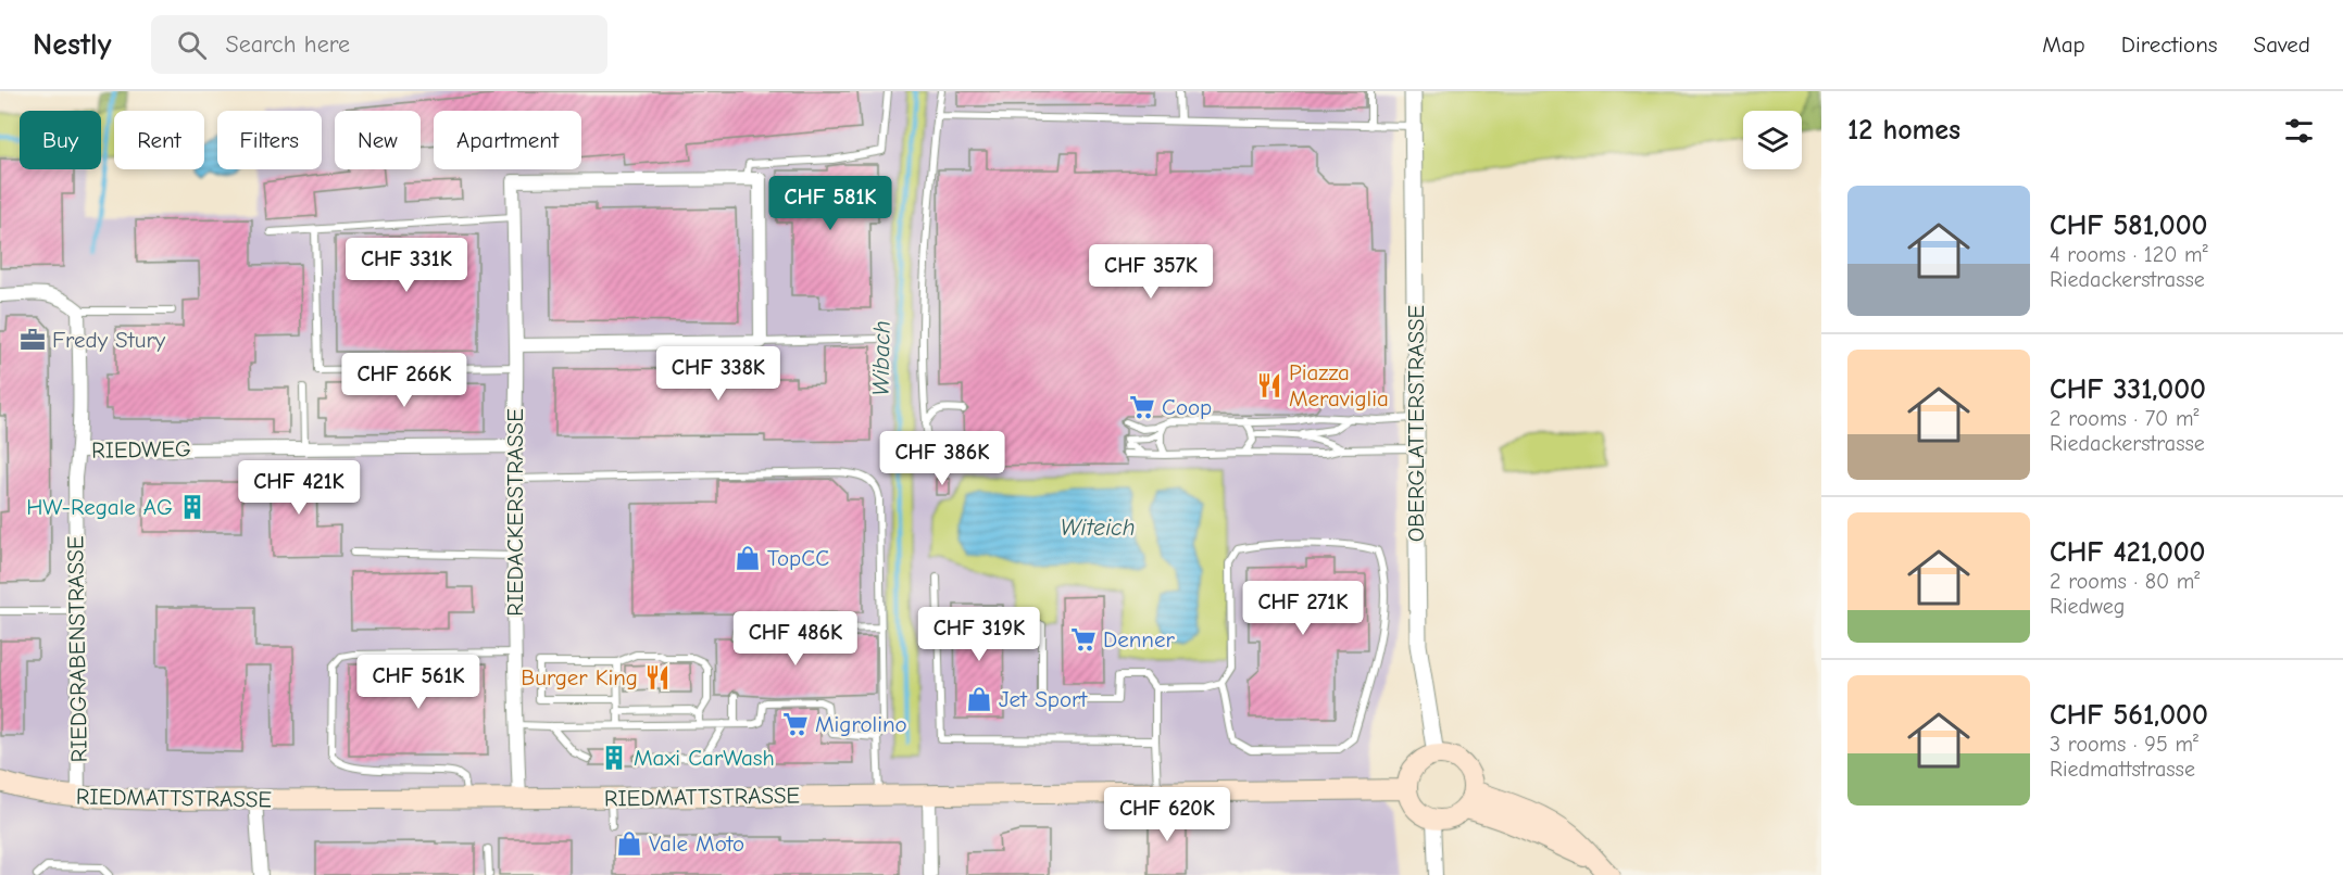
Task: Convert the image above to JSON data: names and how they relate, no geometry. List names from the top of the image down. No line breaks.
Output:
{"streets":{"main road":["RIEDMATTSTRASSE"],"street":["OBERGLATTERSTRASSE","RIEDWEG","RIEDACKERSTRASSE","RIEDGRABENSTRASSE"]},"crossings":[["OBERGLATTERSTRASSE","RIEDMATTSTRASSE"],["RIEDWEG","RIEDACKERSTRASSE"],["RIEDWEG","RIEDGRABENSTRASSE"],["RIEDACKERSTRASSE","RIEDMATTSTRASSE"],["RIEDGRABENSTRASSE","RIEDMATTSTRASSE"]],"water":["Wibach","Witeich"],"places":{"office":["Fredy Stury"],"restaurant":["Piazza Meraviglia","Burger King"],"supermarket":["Coop","Denner","Migrolino"],"building":["HW-Regale AG","Maxi CarWash"],"shop":["TopCC","Jet Sport","Vale Moto"]},"page":{"header":"Nestly","search":"Search here","nav":["Map","Directions","Saved"],"heading":"12 homes","chip":["Buy","Rent","Filters","New","Apartment"],"list":[{"name":"CHF 581,000","note":"4 rooms · 120 m² · Riedackerstrasse"},{"name":"CHF 331,000","note":"2 rooms · 70 m² · Riedackerstrasse"},{"name":"CHF 421,000","note":"2 rooms · 80 m² · Riedweg"},{"name":"CHF 561,000","note":"3 rooms · 95 m² · Riedmattstrasse"}],"price":["CHF 581K","CHF 331K","CHF 357K","CHF 338K","CHF 266K","CHF 386K","CHF 421K","CHF 271K","CHF 319K","CHF 486K","CHF 561K","CHF 620K"]}}
